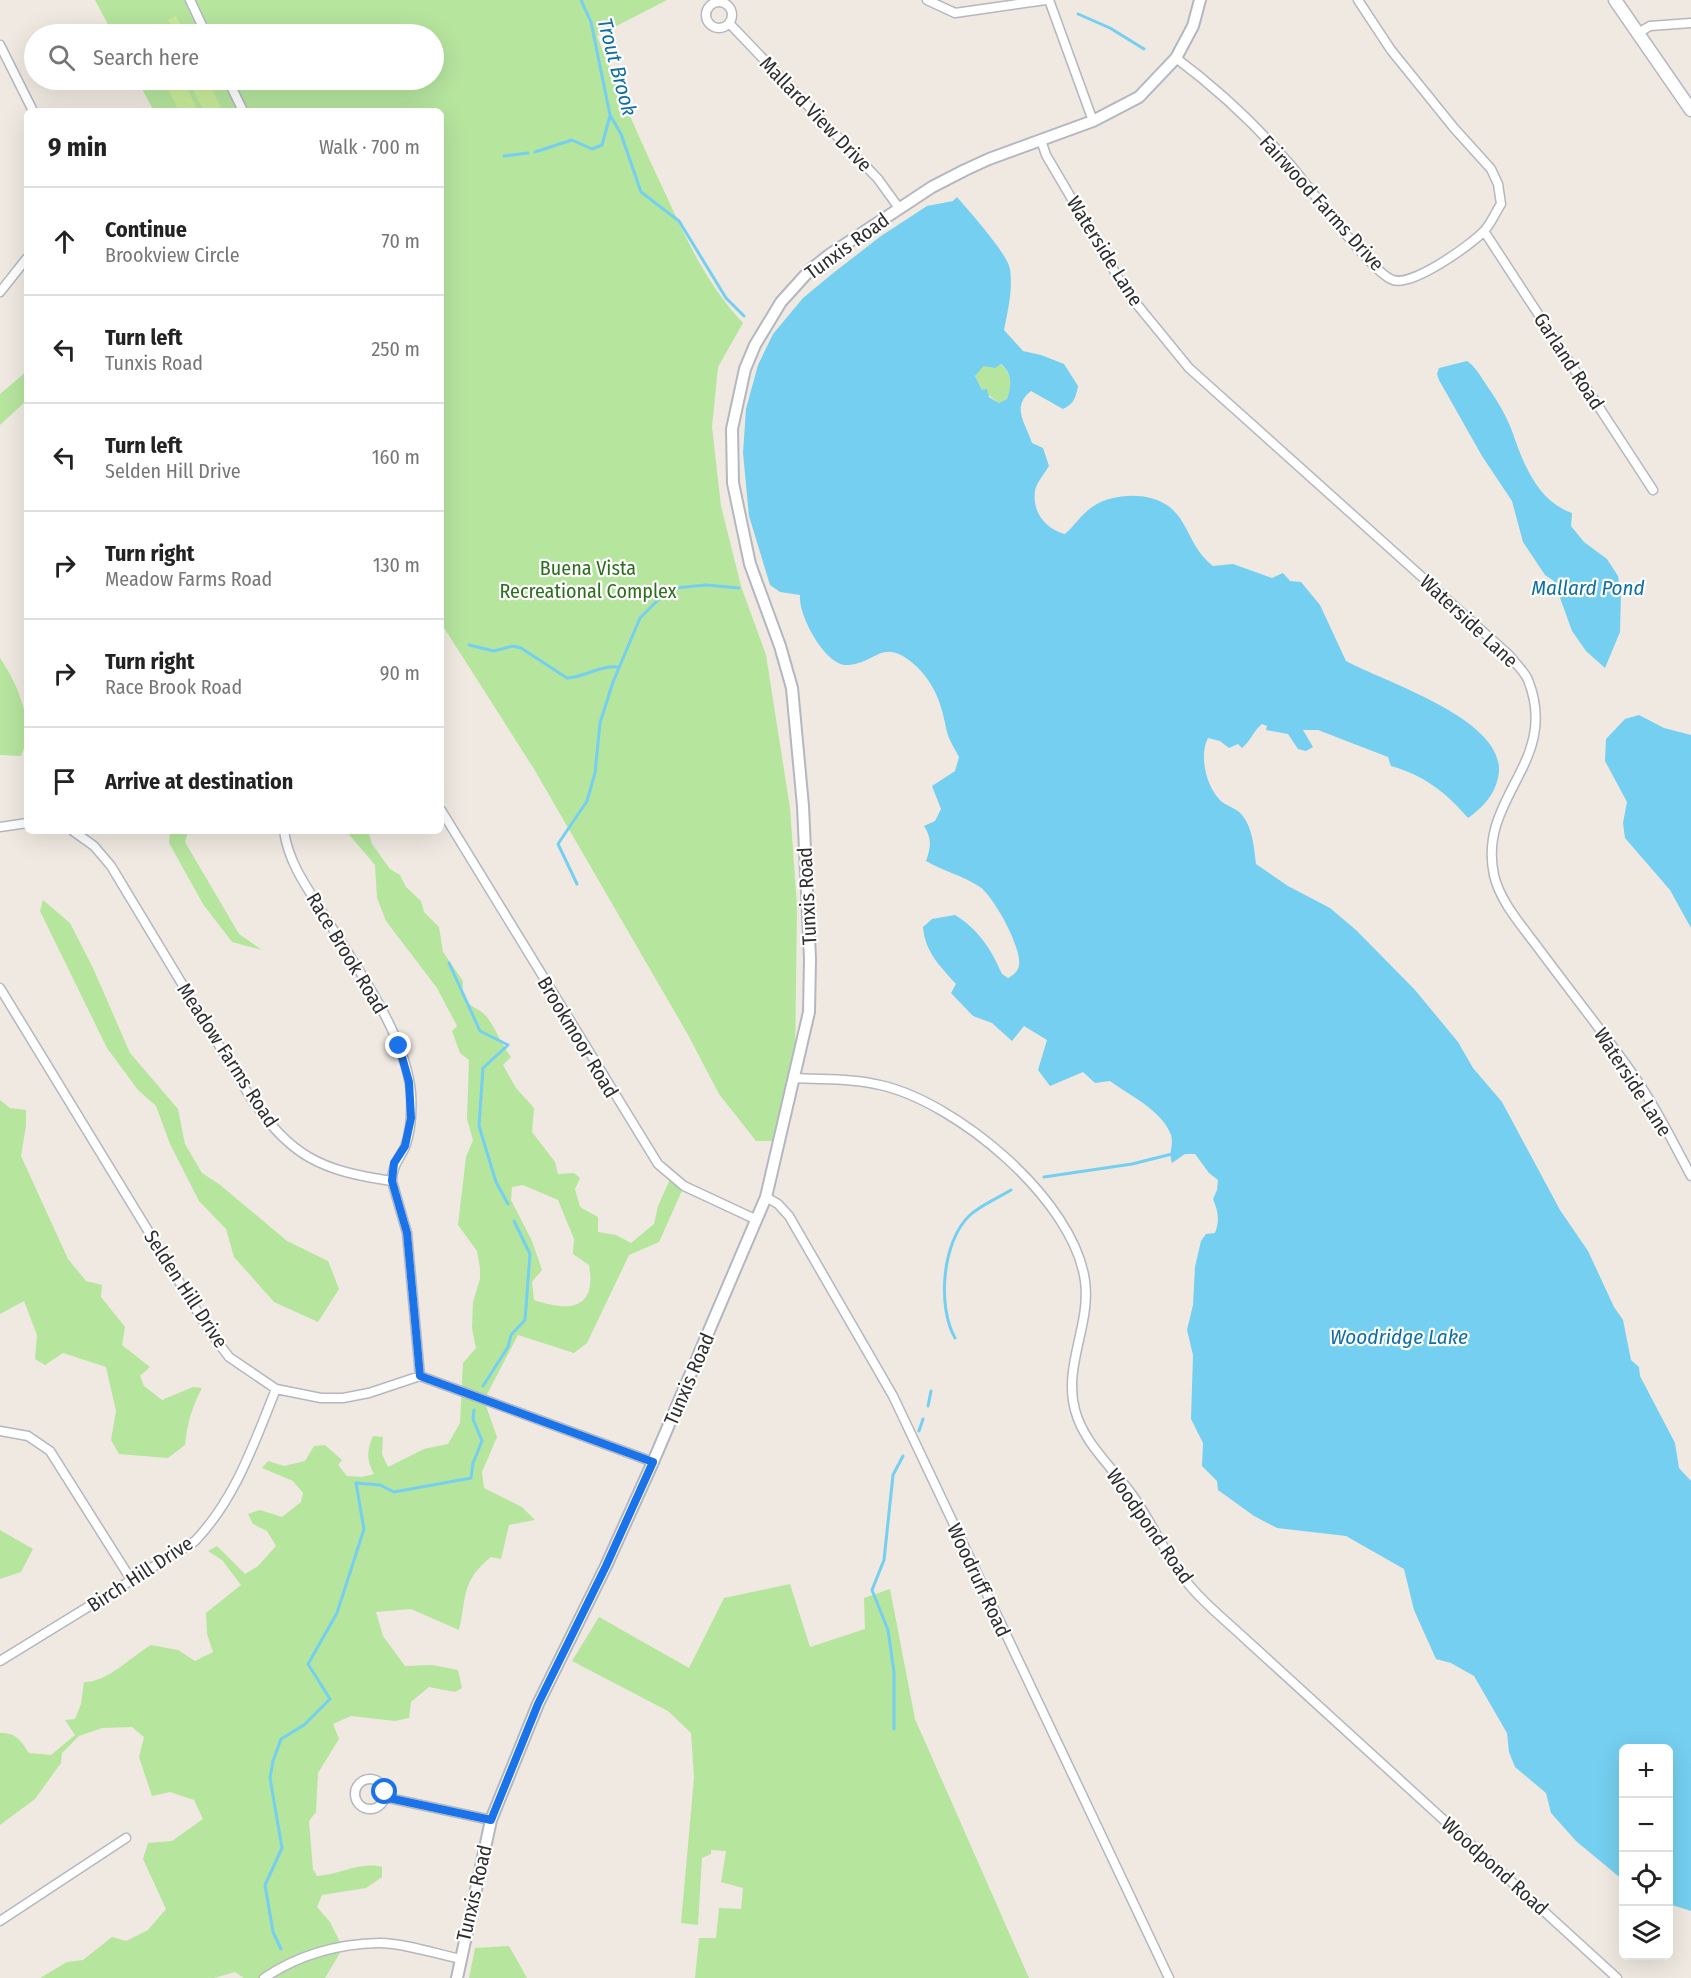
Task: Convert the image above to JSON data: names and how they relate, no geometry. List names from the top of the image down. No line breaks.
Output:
{"streets":{"street":["Mallard View Drive","Fairwood Farms Drive","Tunxis Road","Waterside Lane","Garland Road","Race Brook Road","Brookmoor Road","Meadow Farms Road","Selden Hill Drive","Woodpond Road","Birch Hill Drive","Woodruff Road"]},"crossings":[["Mallard View Drive","Tunxis Road"],["Fairwood Farms Drive","Tunxis Road"],["Fairwood Farms Drive","Garland Road"],["Tunxis Road","Waterside Lane"],["Tunxis Road","Brookmoor Road"],["Tunxis Road","Woodpond Road"],["Tunxis Road","Woodruff Road"],["Race Brook Road","Meadow Farms Road"],["Selden Hill Drive","Birch Hill Drive"]],"water":["Trout Brook","Mallard Pond","Woodridge Lake"],"parks":["Buena Vista Recreational Complex"],"page":{"search":"Search here","heading":["9 min","Walk · 700 m"],"list":[["Continue","Brookview Circle","70 m"],["Turn left","Tunxis Road","250 m"],["Turn left","Selden Hill Drive","160 m"],["Turn right","Meadow Farms Road","130 m"],["Turn right","Race Brook Road","90 m"],"Arrive at destination"],"map_buttons":["+","−"]}}
